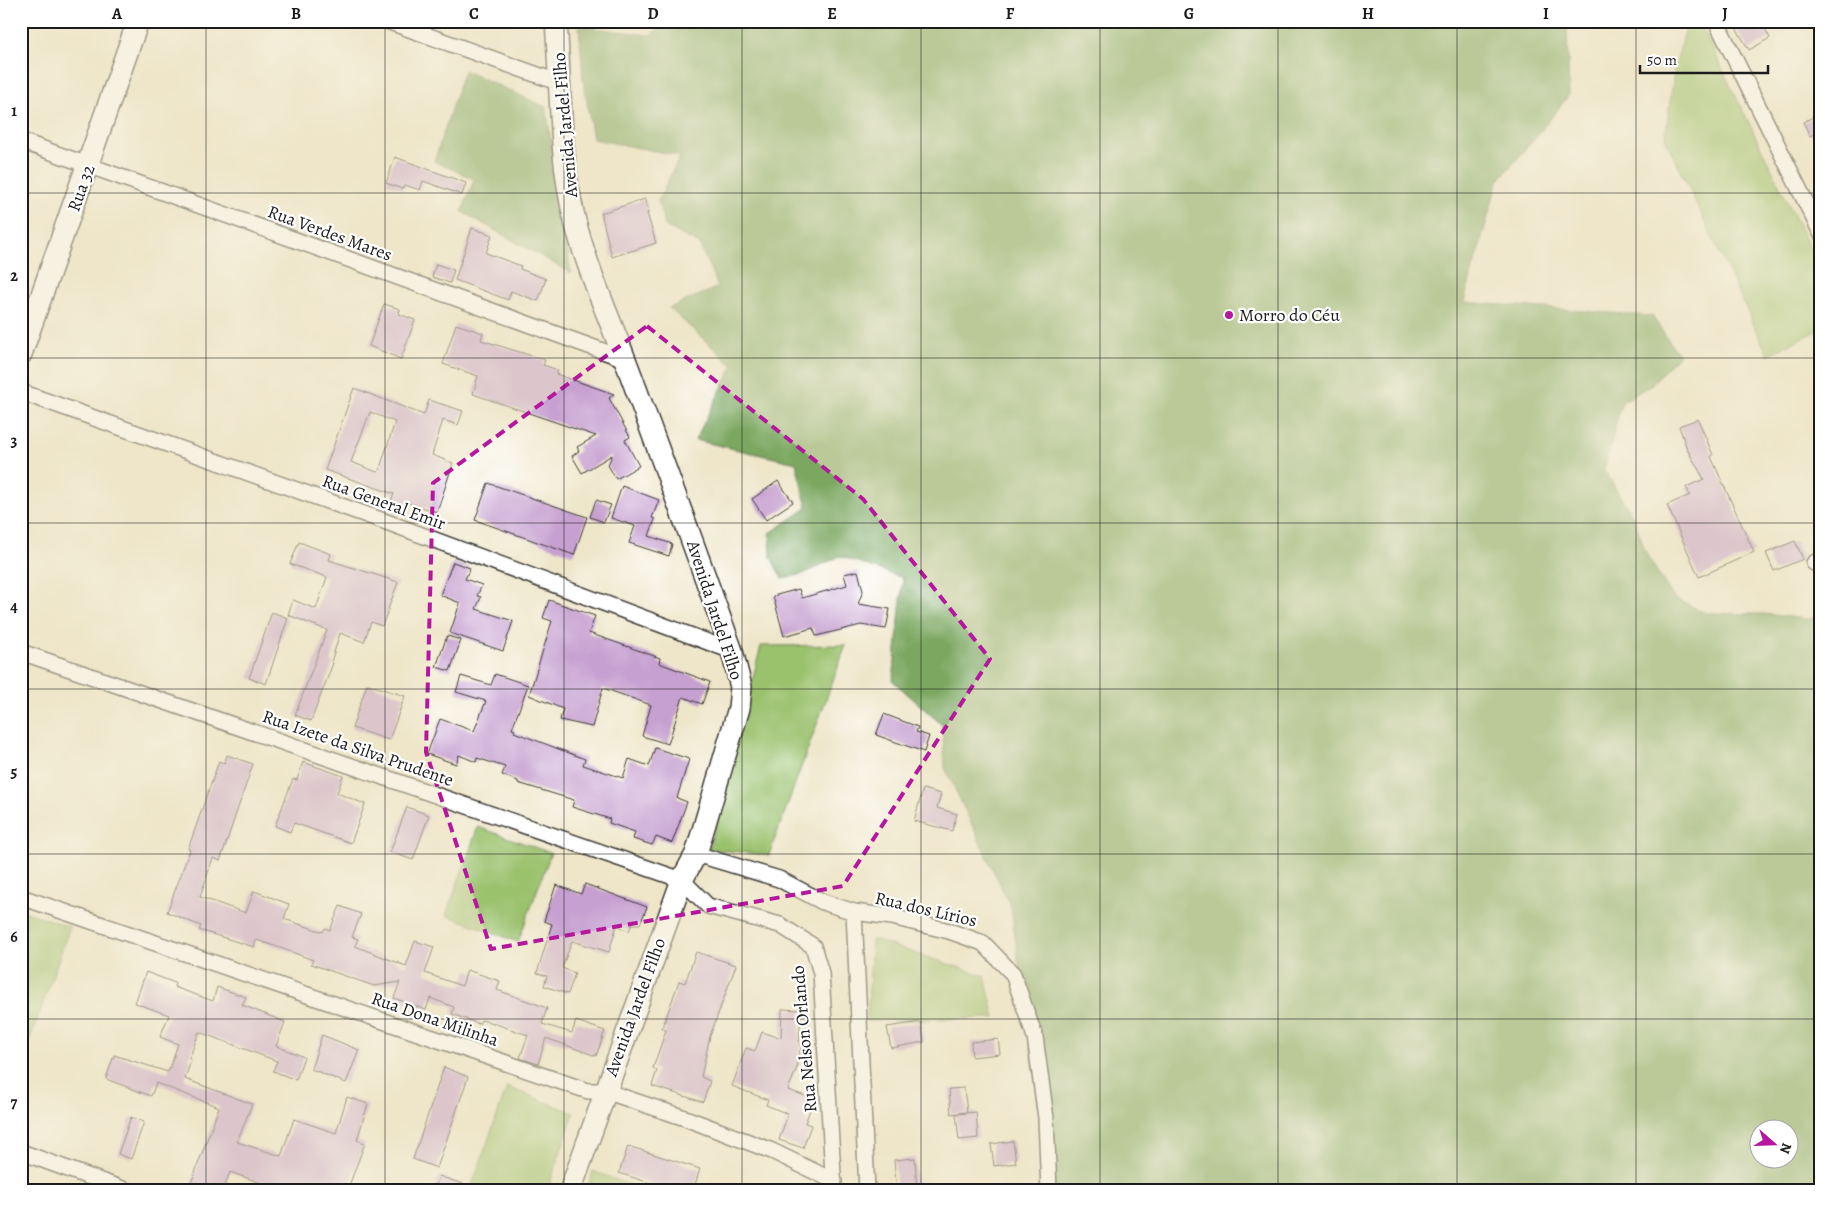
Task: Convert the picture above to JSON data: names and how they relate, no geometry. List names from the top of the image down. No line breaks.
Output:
{"streets":{"main road":["Avenida Jardel Filho","Rua 32"],"street":["Rua Verdes Mares","Rua General Emir","Rua Izete da Silva Prudente","Rua dos Lírios","Rua Dona Milinha","Rua Nelson Orlando"]},"crossings":[["Avenida Jardel Filho","Rua Verdes Mares"],["Avenida Jardel Filho","Rua General Emir"],["Avenida Jardel Filho","Rua Izete da Silva Prudente"],["Avenida Jardel Filho","Rua dos Lírios"],["Avenida Jardel Filho","Rua Dona Milinha"],["Avenida Jardel Filho","Rua Nelson Orlando"],["Rua 32","Rua Verdes Mares"],["Rua Izete da Silva Prudente","Rua Nelson Orlando"],["Rua Dona Milinha","Rua Nelson Orlando"]],"places":["Morro do Céu"],"scale_bar":"50 m","north":"right","grid":{"columns":["A","B","C","D","E","F","G","H","I","J"],"rows":["1","2","3","4","5","6","7"]}}
